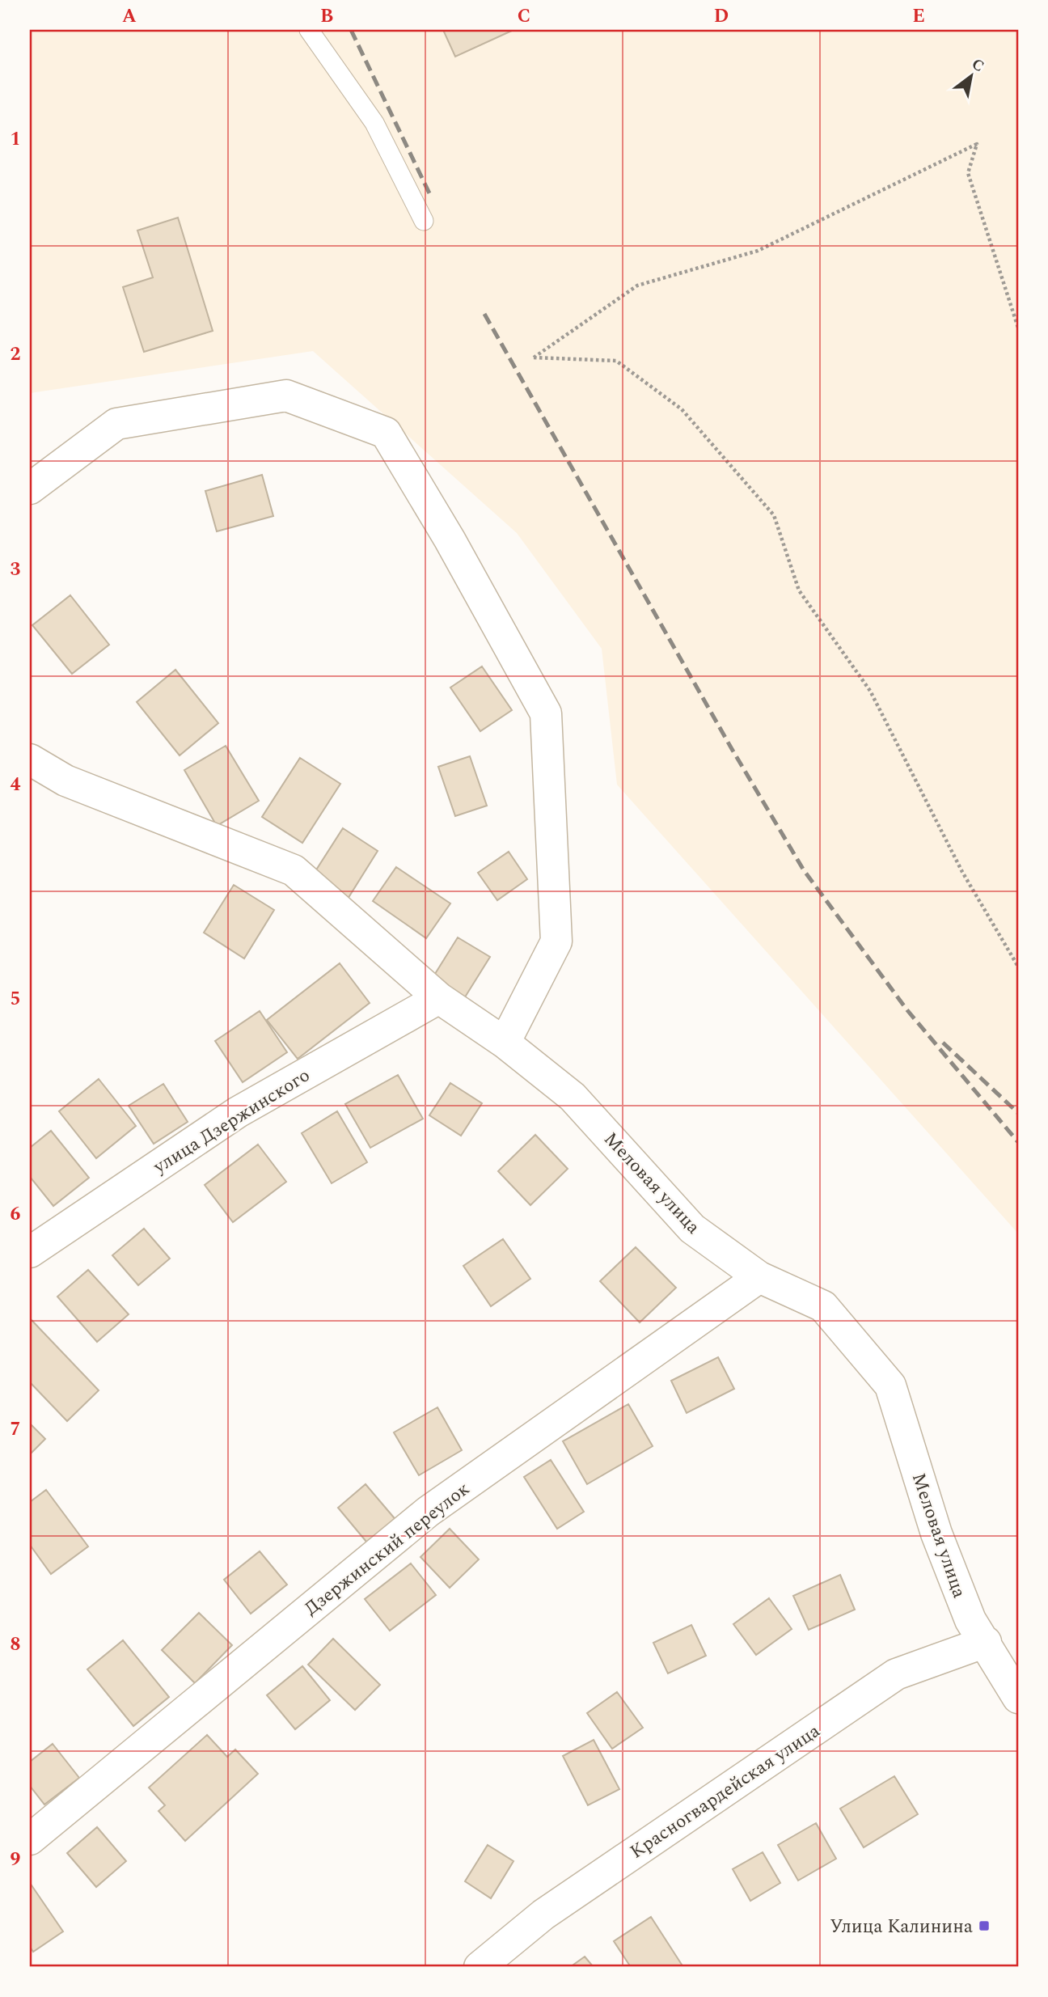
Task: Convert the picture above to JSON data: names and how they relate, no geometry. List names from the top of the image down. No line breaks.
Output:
{"streets":{"street":["улица Дзержинского","Меловая улица","Дзержинский переулок","Красногвардейская улица"]},"crossings":[["улица Дзержинского","Меловая улица"],["Меловая улица","Дзержинский переулок"],["Меловая улица","Красногвардейская улица"]],"places":{"transit":["Улица Калинина"]},"north":"top right","grid":{"columns":["A","B","C","D","E"],"rows":["1","2","3","4","5","6","7","8","9"]}}
